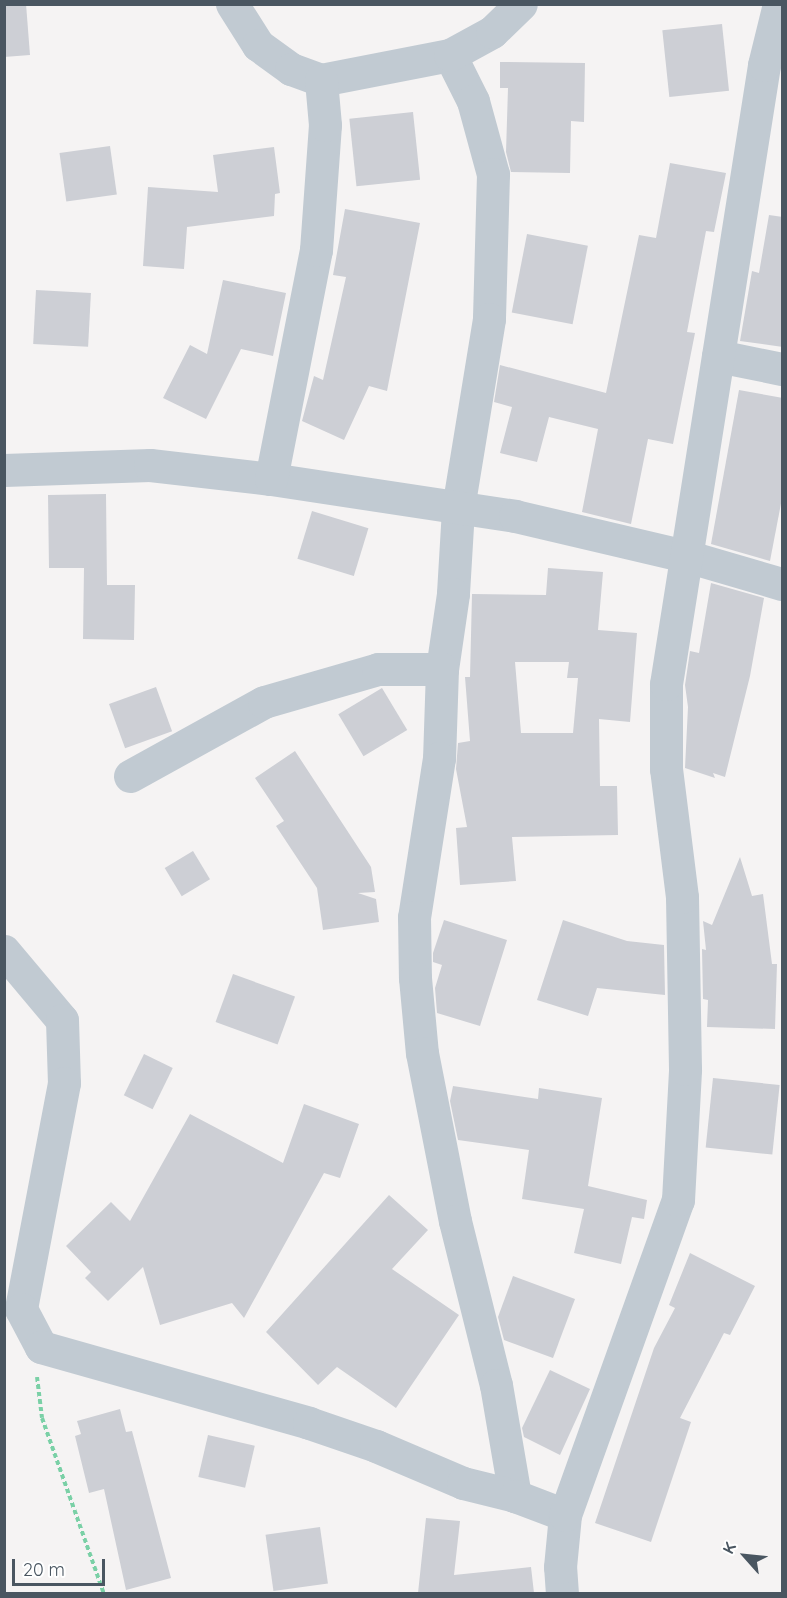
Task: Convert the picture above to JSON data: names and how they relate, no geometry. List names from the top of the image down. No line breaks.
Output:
{"scale_bar":"20 m","north":"top left"}
